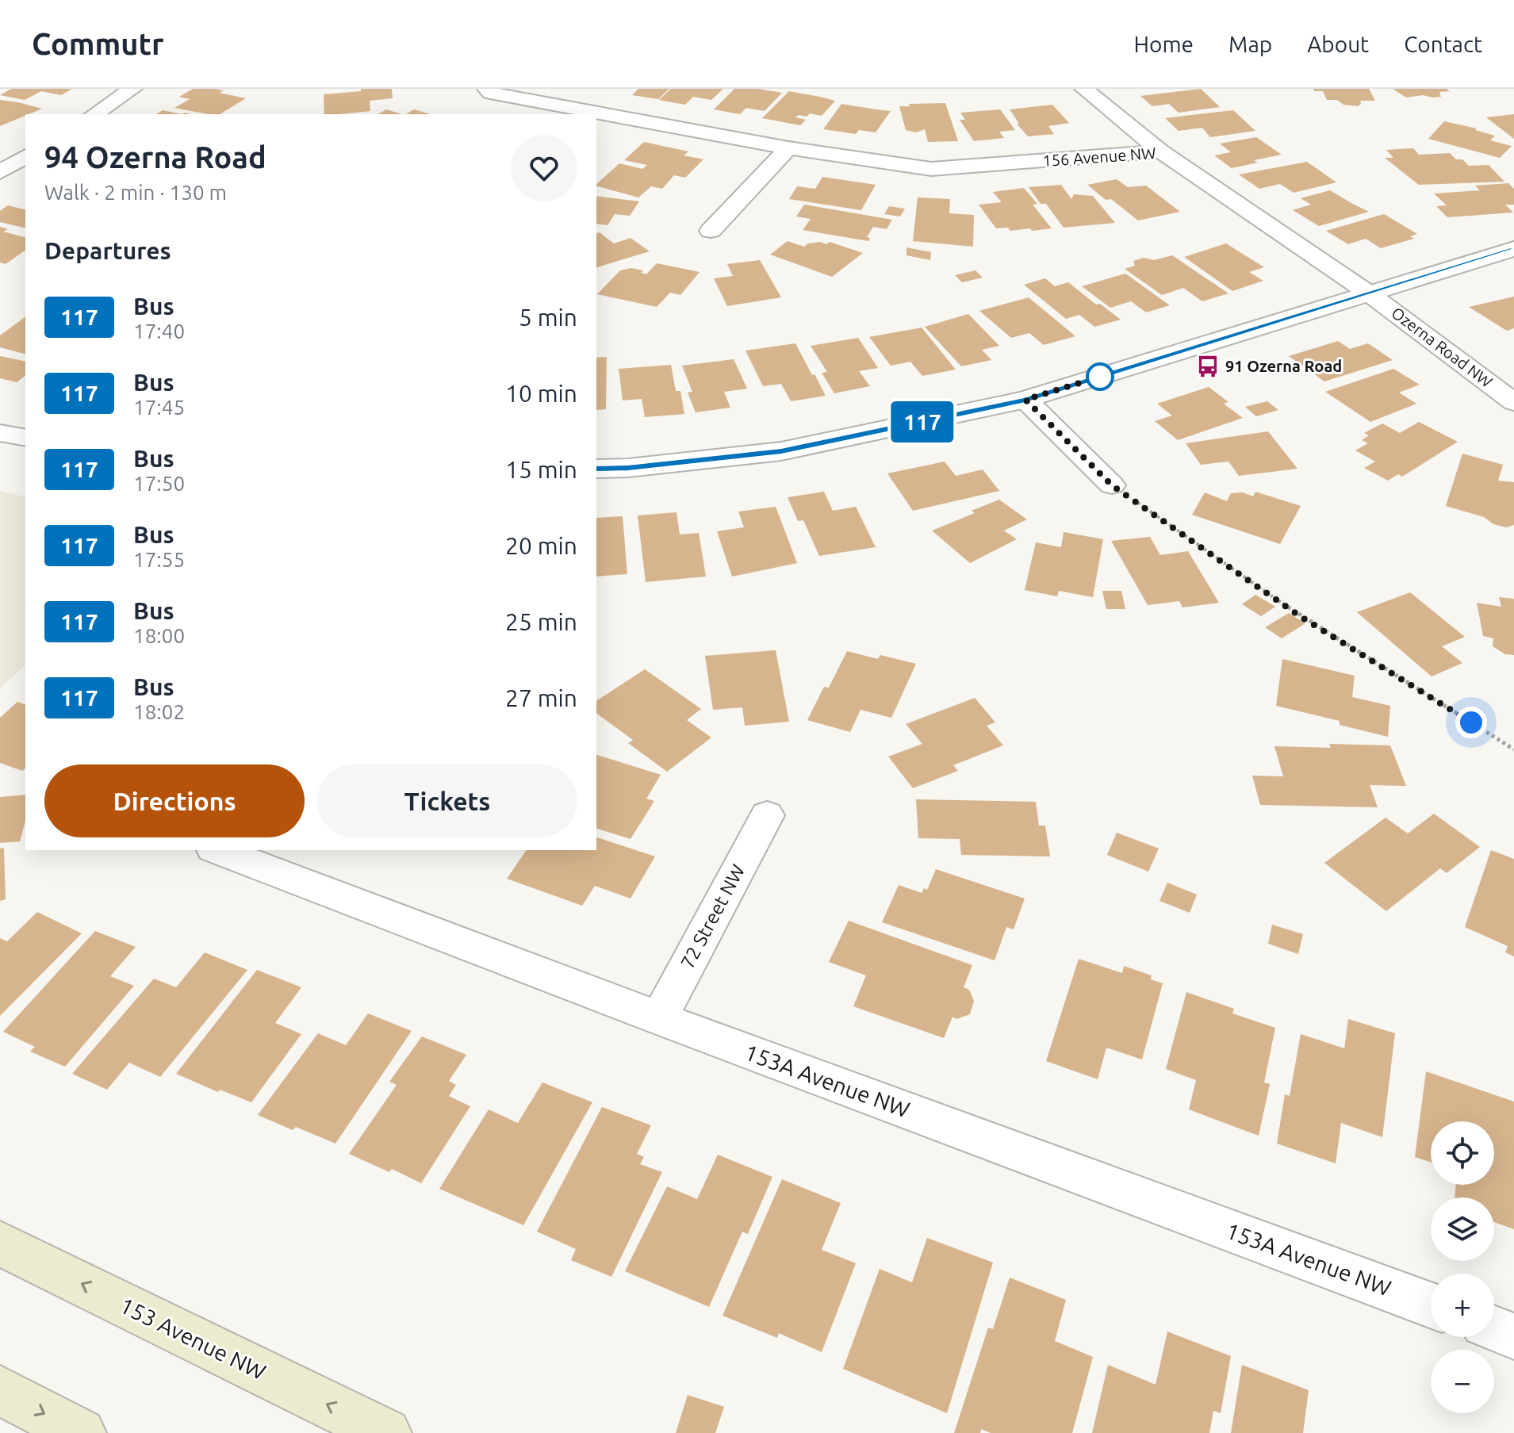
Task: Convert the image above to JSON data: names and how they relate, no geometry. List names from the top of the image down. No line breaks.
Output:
{"streets":{"main road":["153 Avenue NW"],"street":["156 Avenue NW","Ozerna Road NW","72 Street NW","153A Avenue NW"]},"crossings":[["156 Avenue NW","Ozerna Road NW"],["72 Street NW","153A Avenue NW"]],"one_way":["153 Avenue NW"],"places":{"bus stop":["91 Ozerna Road"]},"lines":["bus line 117"],"page":{"header":"Commutr","nav":["Home","Map","About","Contact"],"on_map":"117","heading":[["94 Ozerna Road","Walk · 2 min · 130 m"],"Departures"],"list":[{"mark":"117","name":"Bus","note":"17:40","value":"5 min"},{"mark":"117","name":"Bus","note":"17:45","value":"10 min"},{"mark":"117","name":"Bus","note":"17:50","value":"15 min"},{"mark":"117","name":"Bus","note":"17:55","value":"20 min"},{"mark":"117","name":"Bus","note":"18:00","value":"25 min"},{"mark":"117","name":"Bus","note":"18:02","value":"27 min"}],"buttons":["Directions","Tickets"],"map_buttons":["+","−"]}}
